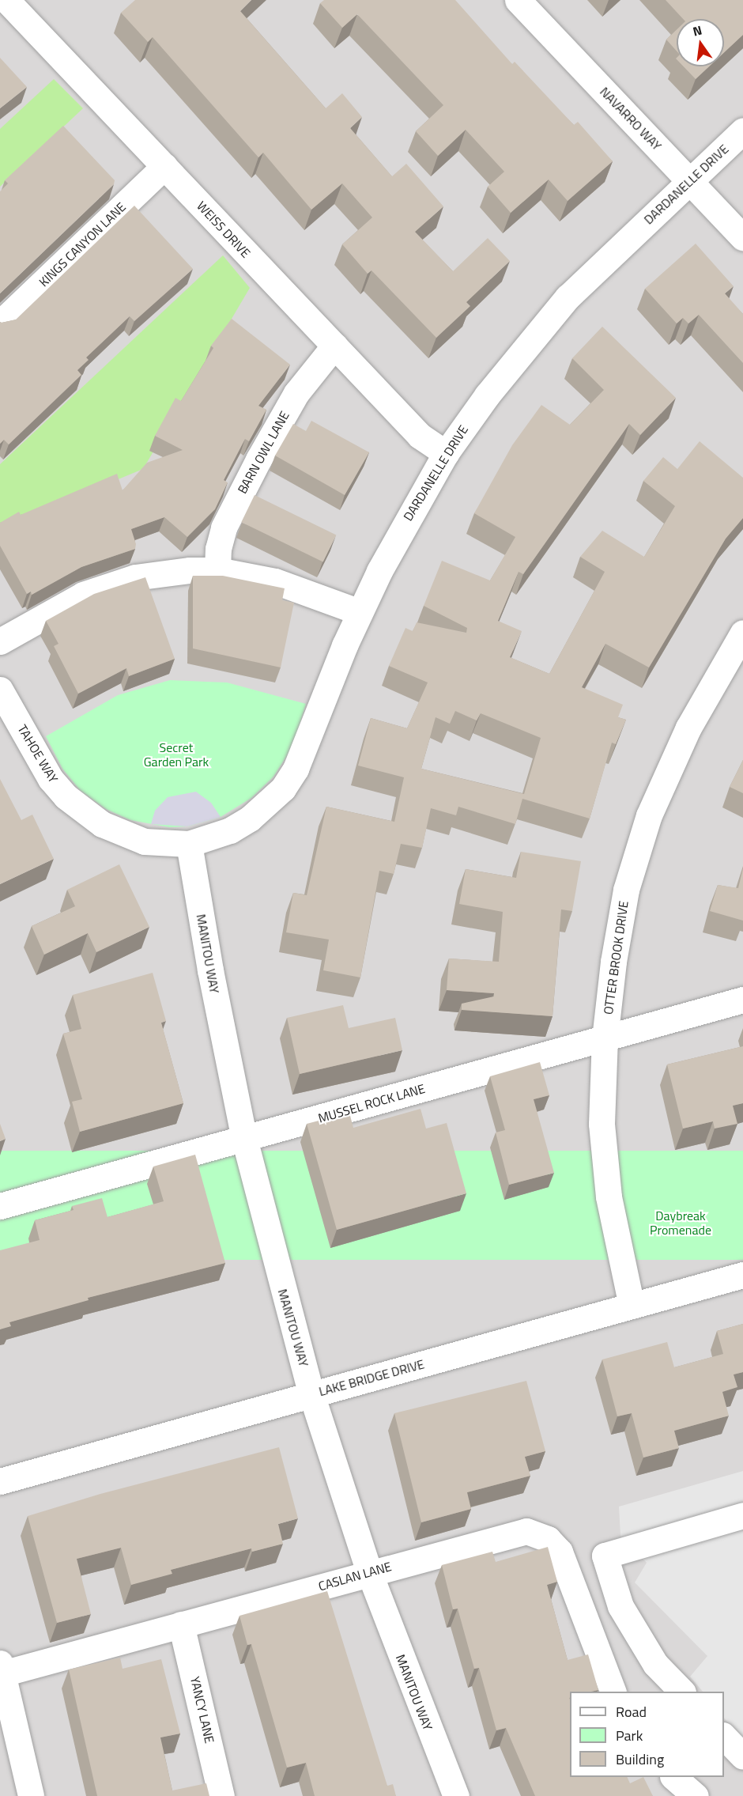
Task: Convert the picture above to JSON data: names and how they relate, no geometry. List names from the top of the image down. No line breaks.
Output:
{"streets":{"street":["NAVARRO WAY","DARDANELLE DRIVE","WEISS DRIVE","KINGS CANYON LANE","BARN OWL LANE","TAHOE WAY","MANITOU WAY","OTTER BROOK DRIVE","MUSSEL ROCK LANE","LAKE BRIDGE DRIVE","CASLAN LANE","YANCY LANE"]},"crossings":[["NAVARRO WAY","DARDANELLE DRIVE"],["DARDANELLE DRIVE","WEISS DRIVE"],["DARDANELLE DRIVE","TAHOE WAY"],["DARDANELLE DRIVE","MANITOU WAY"],["WEISS DRIVE","KINGS CANYON LANE"],["WEISS DRIVE","BARN OWL LANE"],["TAHOE WAY","MANITOU WAY"],["MANITOU WAY","MUSSEL ROCK LANE"],["MANITOU WAY","LAKE BRIDGE DRIVE"],["MANITOU WAY","CASLAN LANE"],["OTTER BROOK DRIVE","MUSSEL ROCK LANE"],["OTTER BROOK DRIVE","LAKE BRIDGE DRIVE"],["CASLAN LANE","YANCY LANE"]],"parks":["Secret Garden Park","Daybreak Promenade"],"legend":["Road","Park","Building"],"north":"top"}
